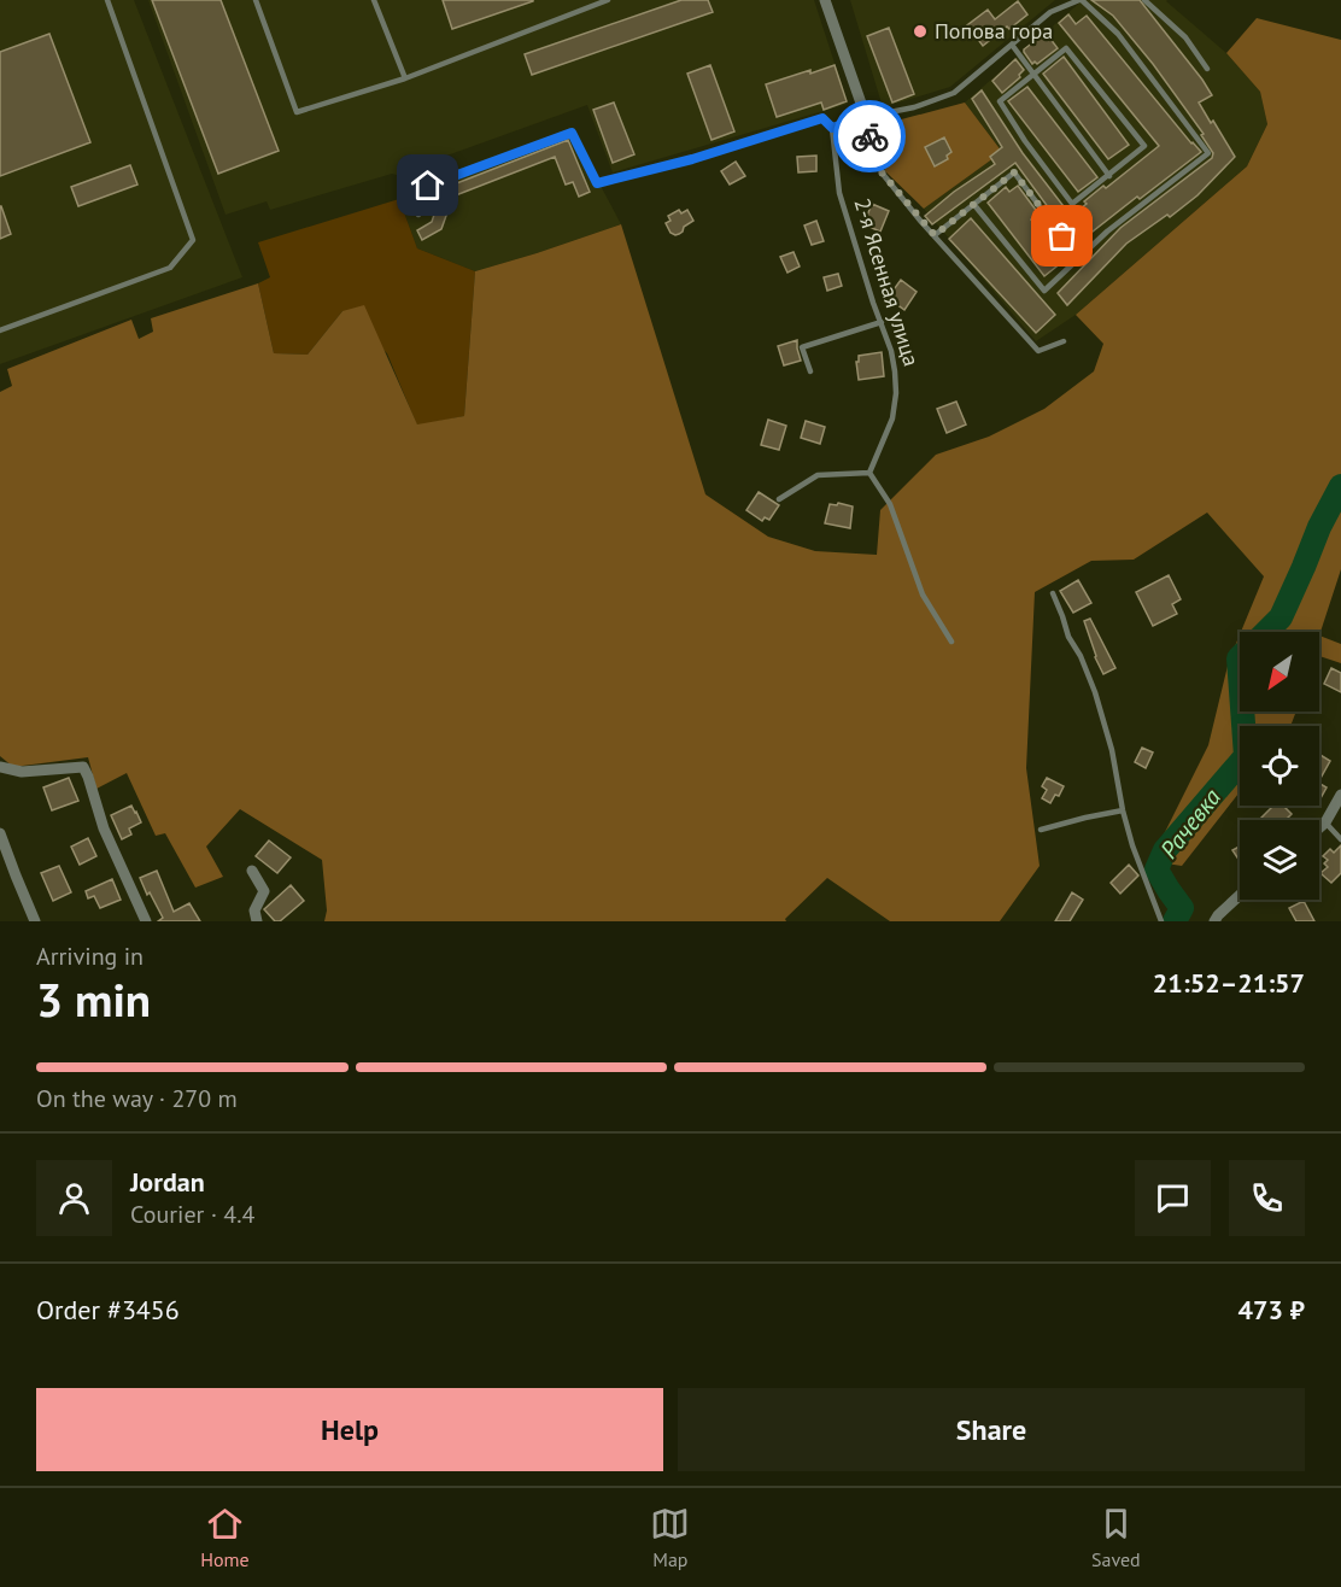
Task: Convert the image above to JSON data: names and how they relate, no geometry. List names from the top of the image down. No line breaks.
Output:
{"streets":{"lane":["2-я Ясенная улица"]},"water":["Рачевка"],"places":["Попова гора"],"north":"bottom left","page":{"heading":["3 min","Arriving in","21:52–21:57"],"panel":["Jordan","Courier · 4.4","Order #3456","473 ₽"],"bar":"On the way · 270 m","buttons":["Help","Share"],"tabs":["Home","Map","Saved"]}}
